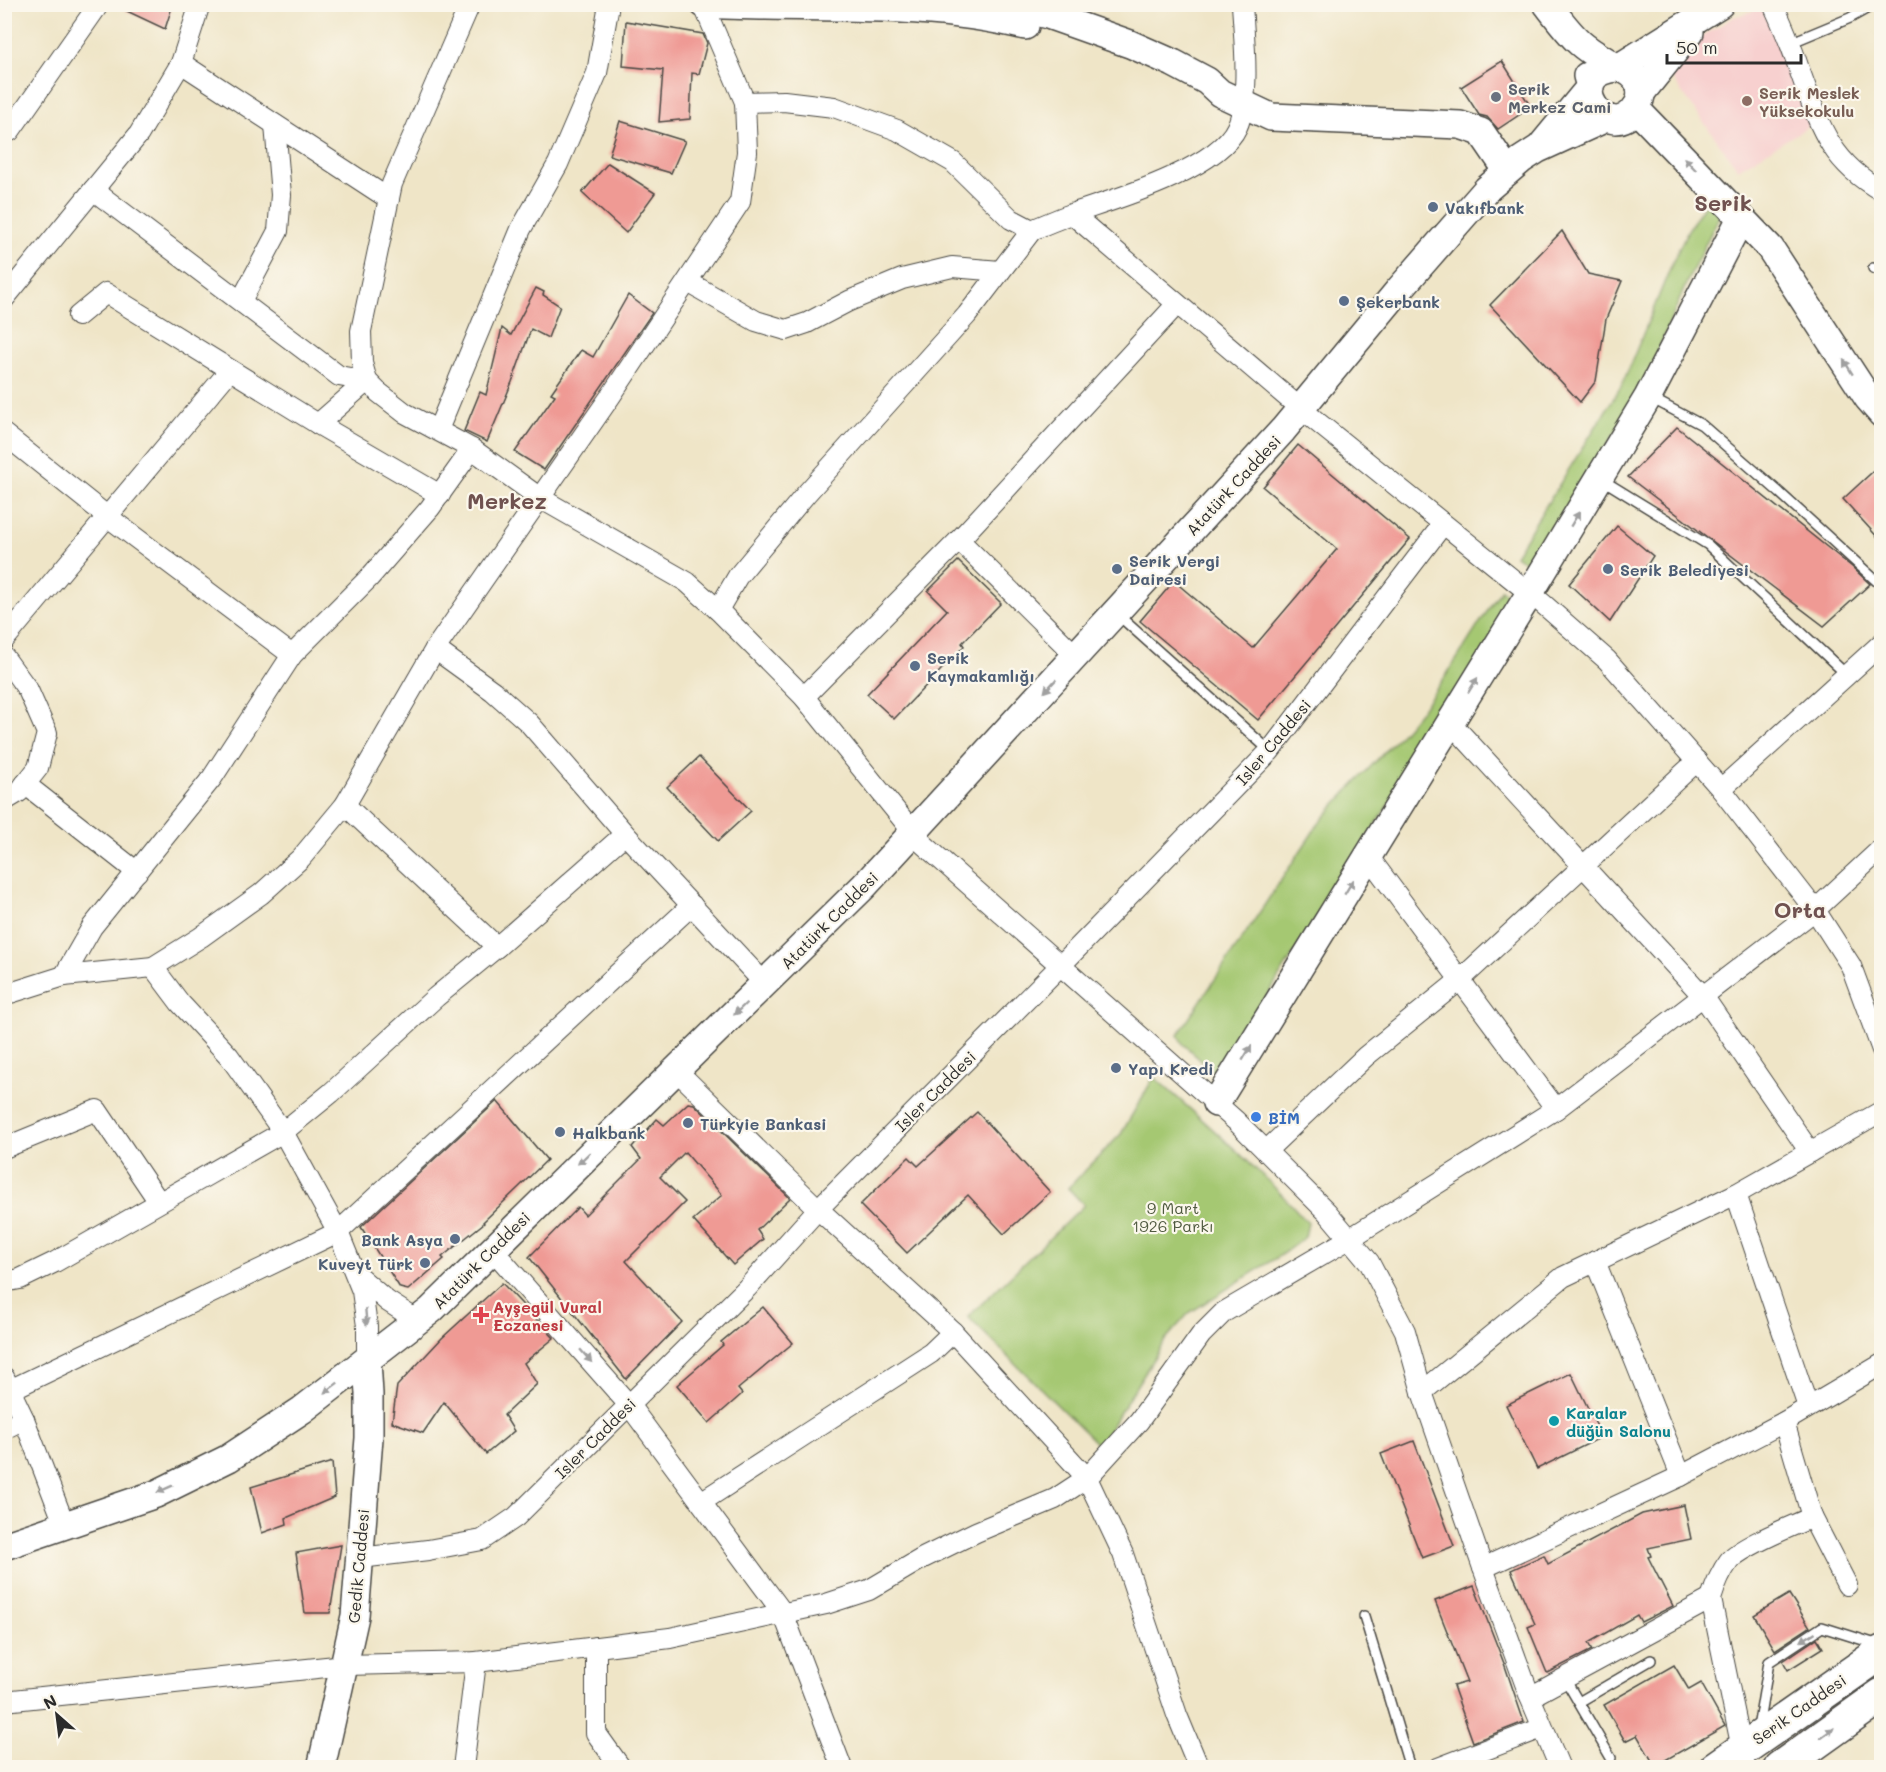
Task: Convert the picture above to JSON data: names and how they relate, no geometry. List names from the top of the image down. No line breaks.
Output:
{"streets":{"highway":["Serik Caddesi"],"main road":["Atatürk Caddesi","Gedik Caddesi"],"street":["Isler Caddesi"]},"crossings":[["Atatürk Caddesi","Gedik Caddesi"],["Isler Caddesi","Gedik Caddesi"]],"one_way":["Atatürk Caddesi"],"districts":["Serik","Merkez","Orta"],"parks":["9 Mart 1926 Parkı"],"places":{"other":["Serik Merkez Cami","Serik Meslek Yüksekokulu","Vakıfbank","Şekerbank","Serik Vergi Dairesi","Serik Belediyesi","Serik Kaymakamlığı","Yapı Kredi","BİM","Türkyie Bankasi","Halkbank","Bank Asya","Kuveyt Türk","Karalar düğün Salonu"],"health":["Ayşegül Vural Eczanesi"]},"scale_bar":"50 m","north":"top left"}
